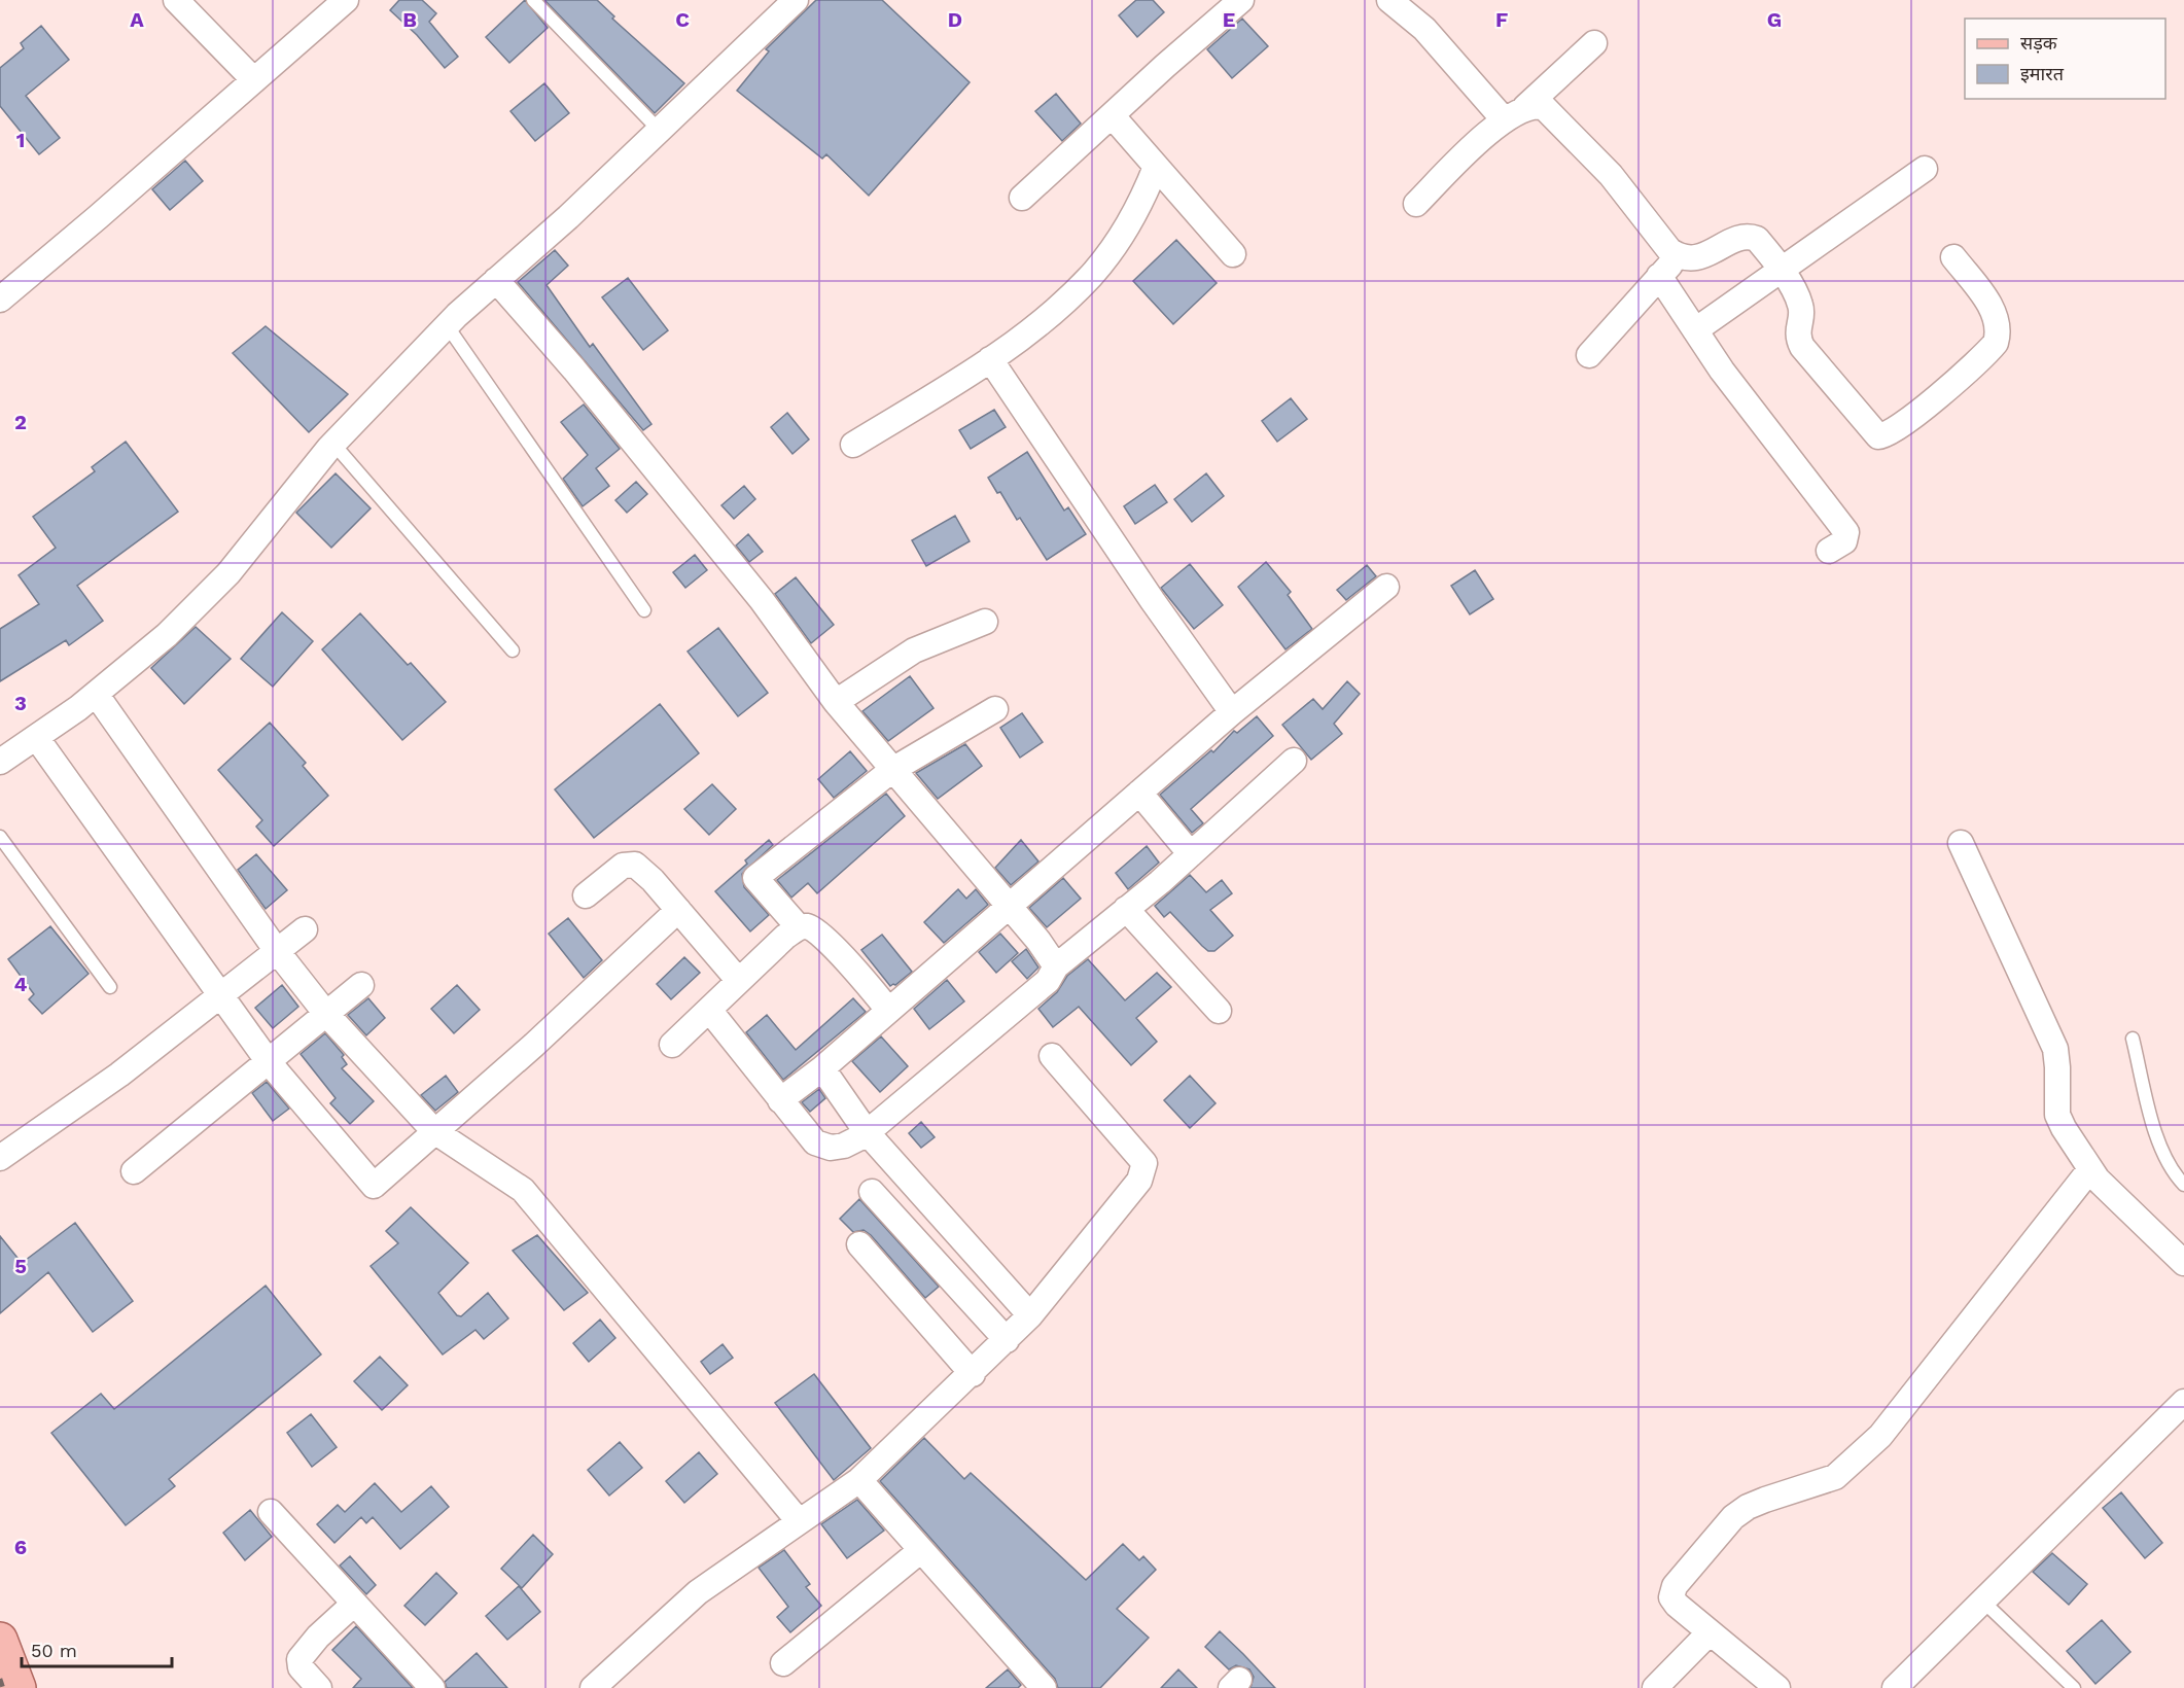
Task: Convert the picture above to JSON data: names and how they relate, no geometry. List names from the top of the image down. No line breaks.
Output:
{"legend":["सड़क","इमारत"],"scale_bar":"50 m","grid":{"columns":["A","B","C","D","E","F","G"],"rows":["1","2","3","4","5","6"]}}
